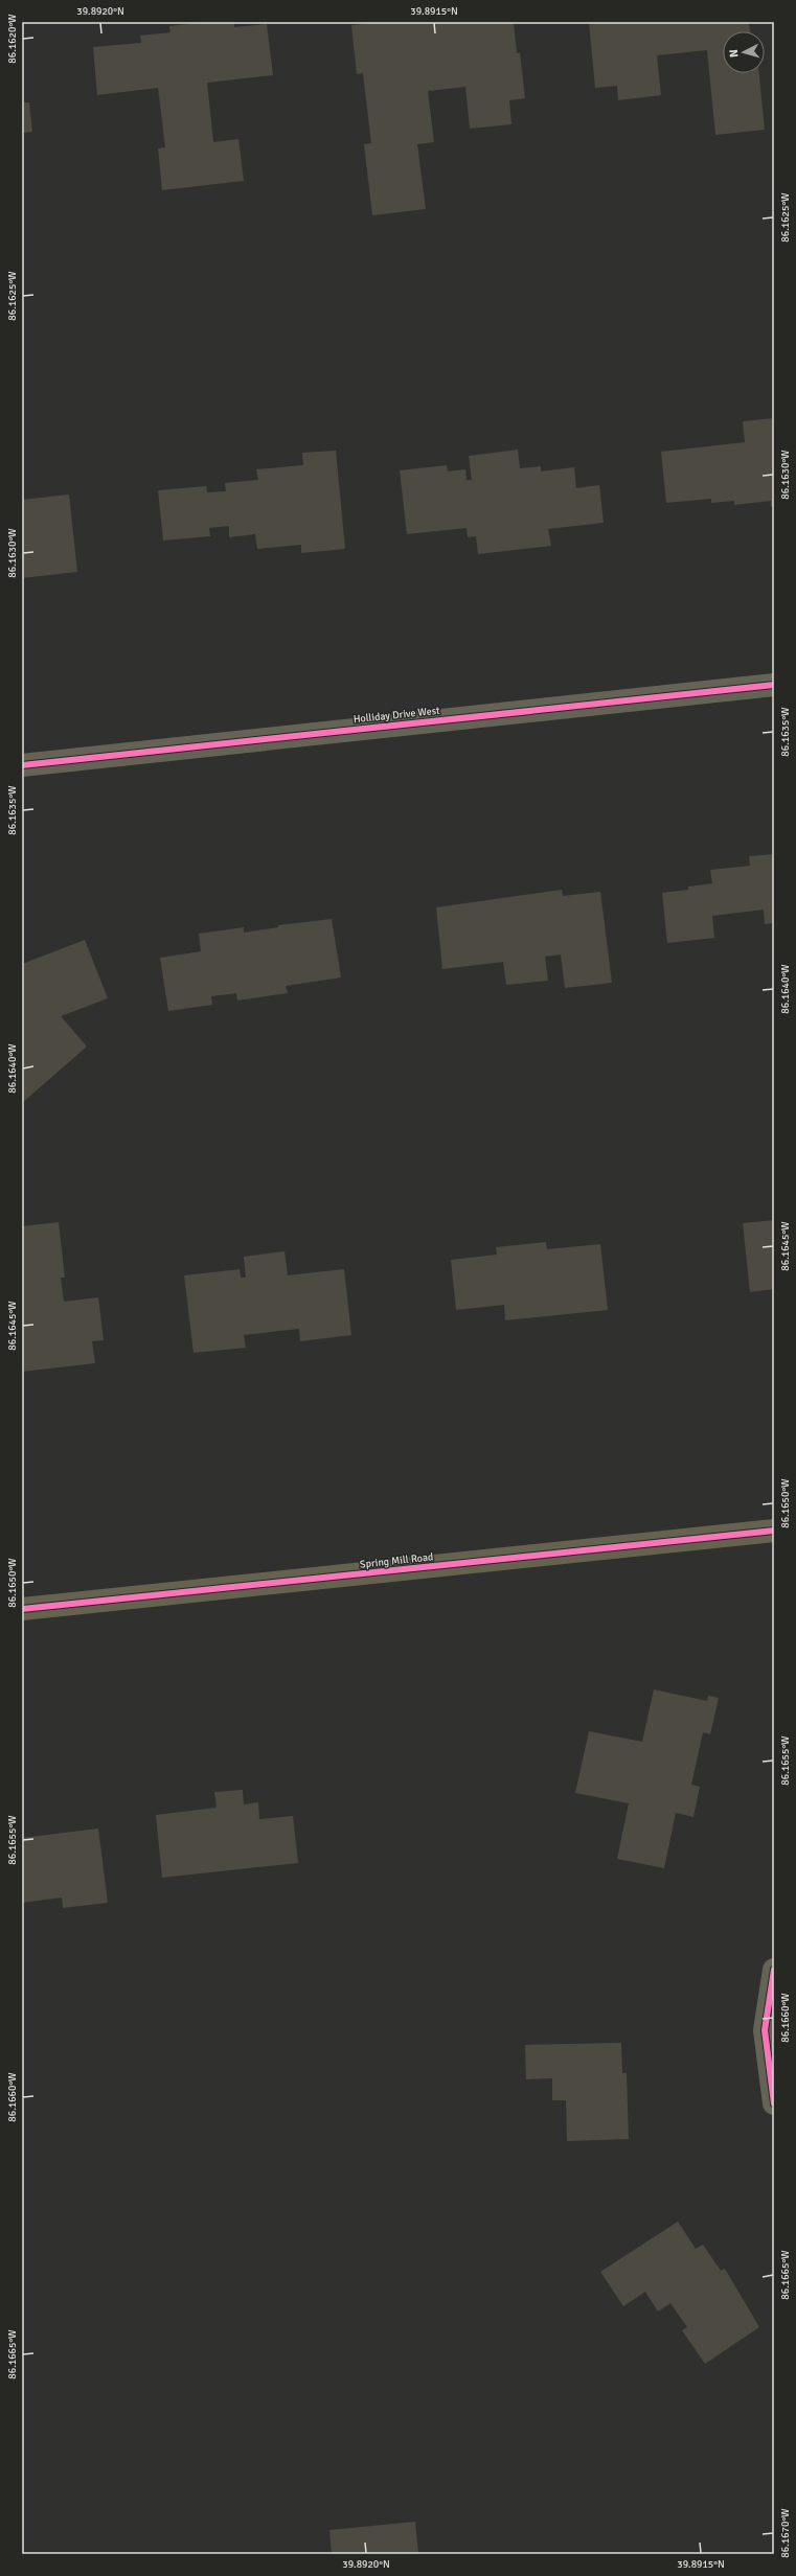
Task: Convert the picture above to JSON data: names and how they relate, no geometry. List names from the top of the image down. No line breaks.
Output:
{"streets":{"street":["Holliday Drive West","Spring Mill Road"]},"north":"left","coordinates":["39.8920°N","39.8915°N","86.1620°W","86.1625°W","86.1630°W","86.1635°W","86.1640°W","86.1645°W","86.1650°W","86.1655°W","86.1660°W","86.1665°W","86.1670°W"]}
